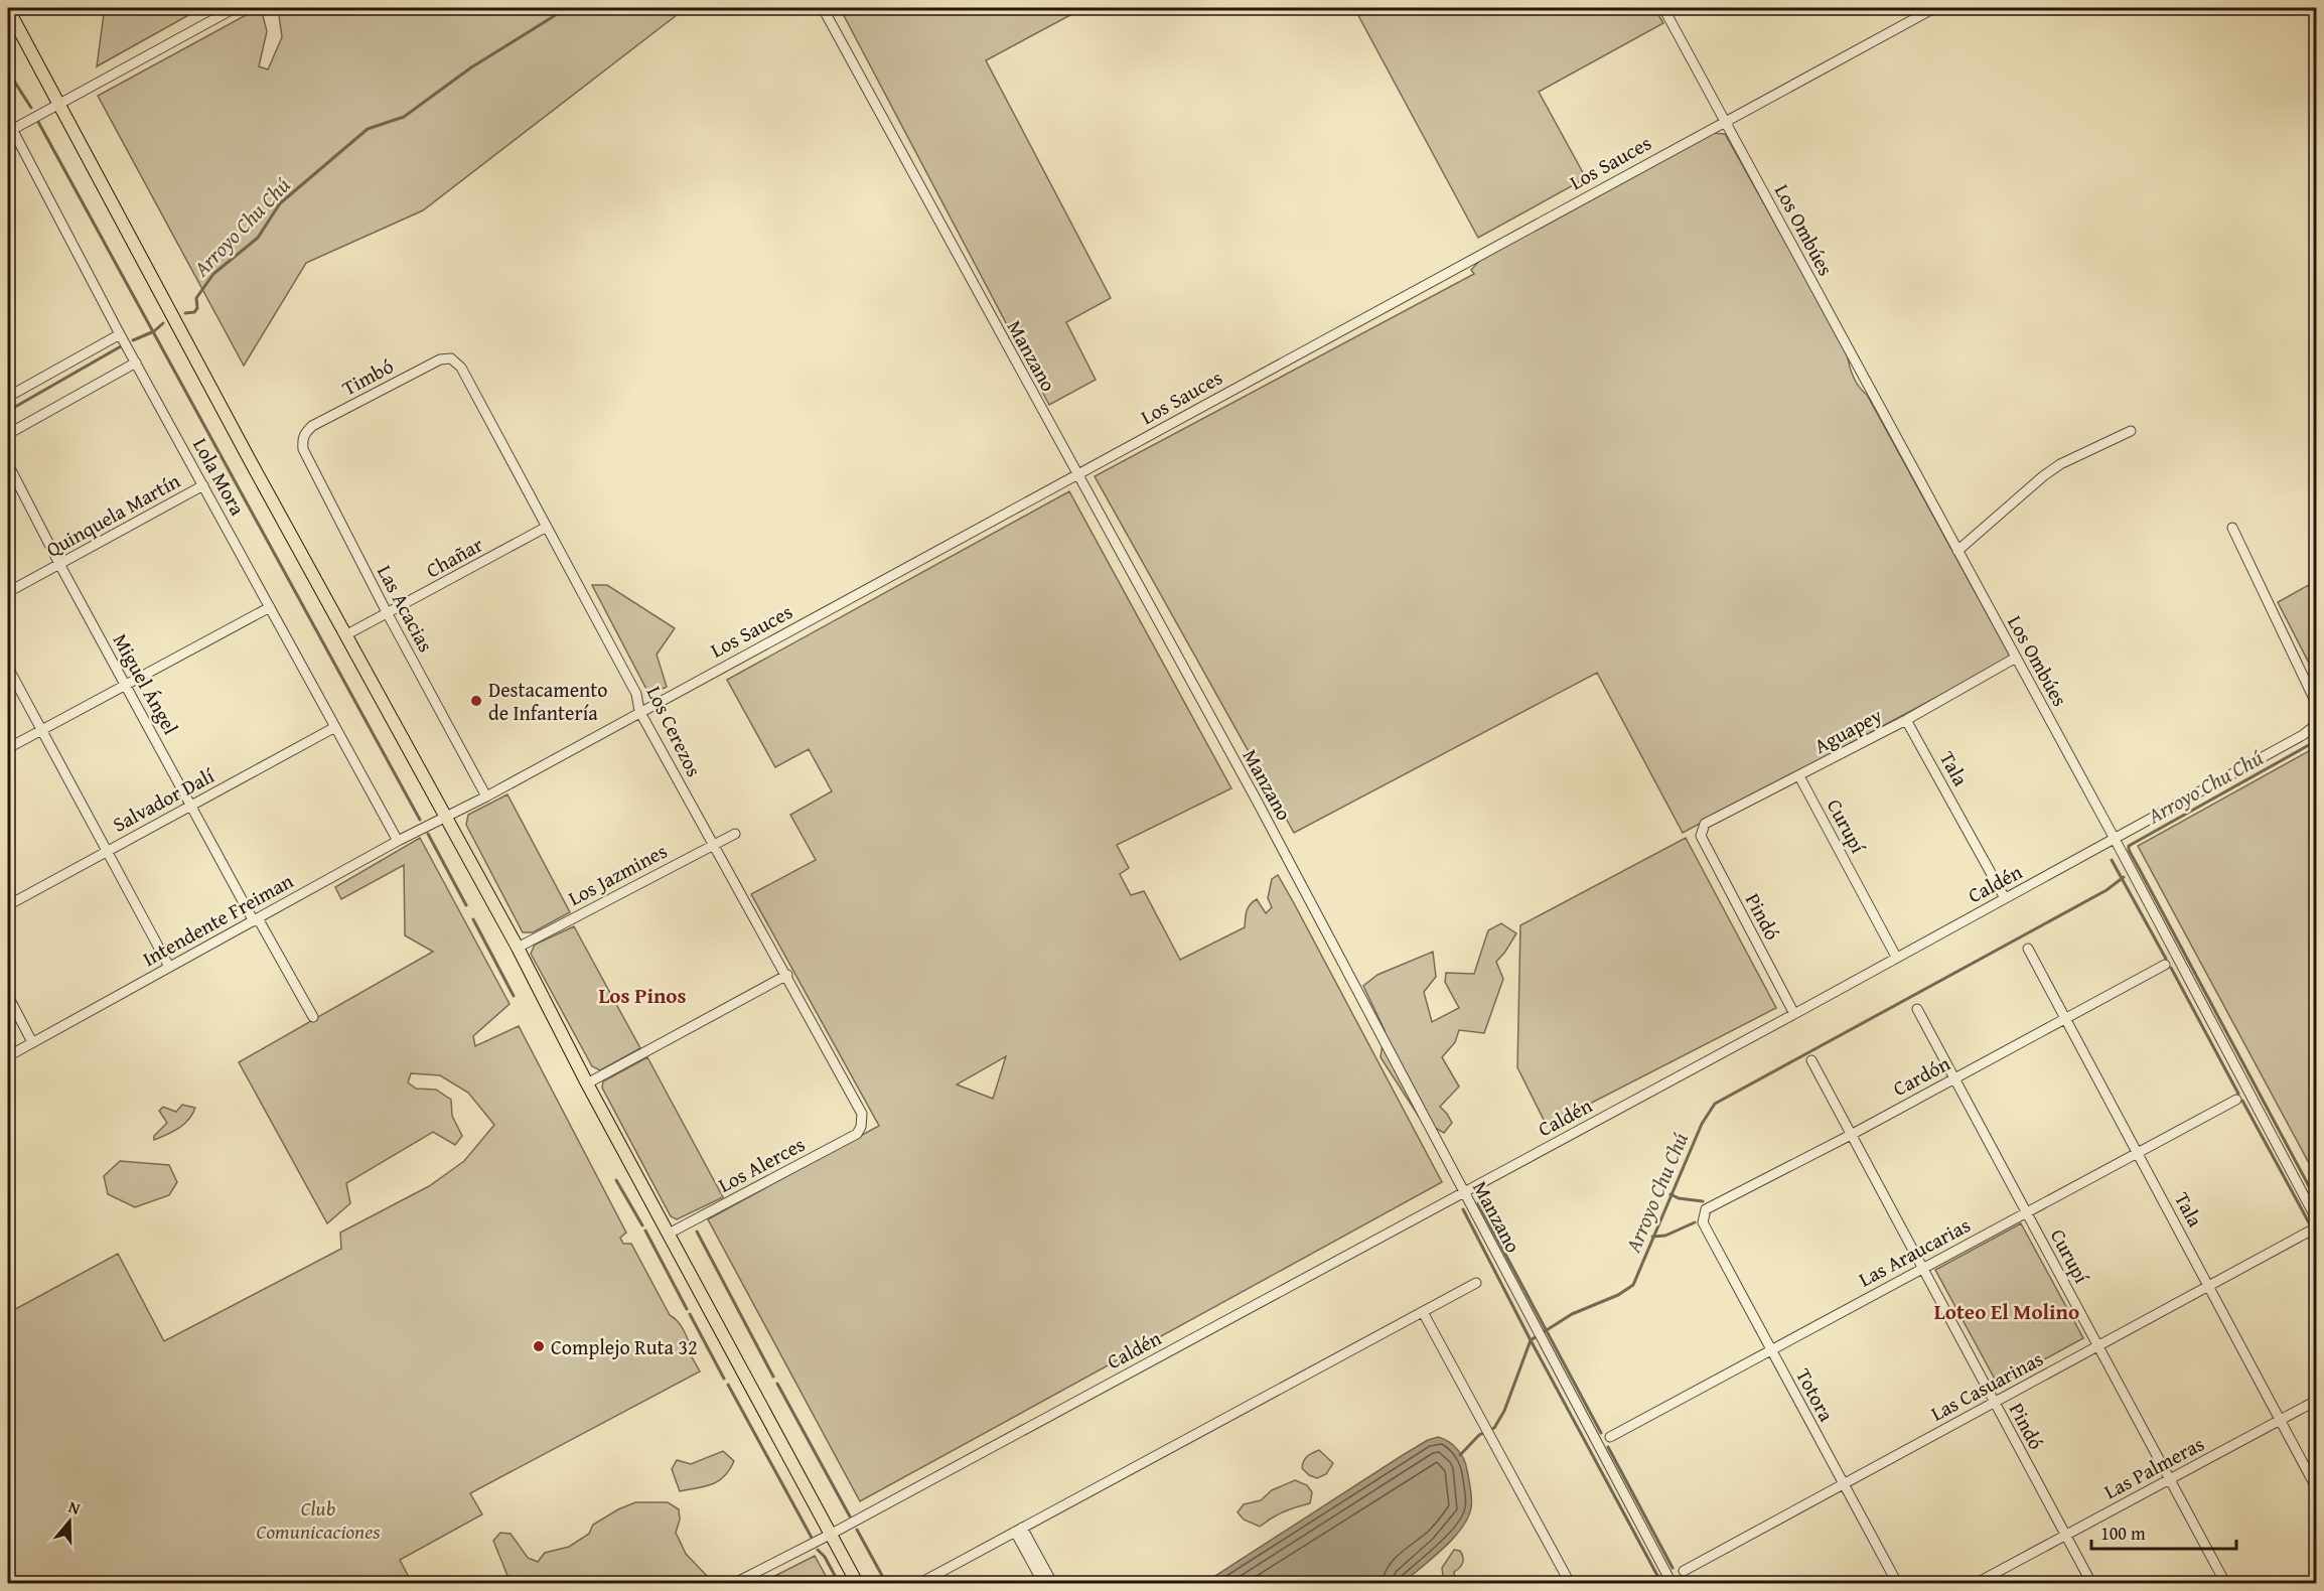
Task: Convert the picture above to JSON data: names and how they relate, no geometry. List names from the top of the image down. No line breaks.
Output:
{"streets":{"street":["Los Sauces","Los Ombúes","Manzano","Timbó","Lola Mora","Quinquela Martín","Chañar","Las Acacias","Miguel Ángel","Aguapey","Los Cerezos","Tala","Salvador Dalí","Curupí","Los Jazmines","Caldén","Pindó","Intendente Freiman","Cardón","Los Alerces","Las Araucarias","Las Casuarinas","Totora","Las Palmeras"]},"crossings":[["Los Sauces","Los Ombúes"],["Los Sauces","Manzano"],["Los Sauces","Las Acacias"],["Los Sauces","Los Cerezos"],["Los Sauces","Intendente Freiman"],["Los Ombúes","Aguapey"],["Los Ombúes","Caldén"],["Manzano","Caldén"],["Timbó","Las Acacias"],["Timbó","Los Cerezos"],["Lola Mora","Quinquela Martín"],["Lola Mora","Salvador Dalí"],["Lola Mora","Intendente Freiman"],["Quinquela Martín","Miguel Ángel"],["Chañar","Las Acacias"],["Chañar","Los Cerezos"],["Miguel Ángel","Salvador Dalí"],["Miguel Ángel","Intendente Freiman"],["Aguapey","Tala"],["Aguapey","Curupí"],["Aguapey","Pindó"],["Los Cerezos","Los Jazmines"],["Los Cerezos","Los Alerces"],["Tala","Caldén"],["Tala","Cardón"],["Tala","Las Araucarias"],["Tala","Las Casuarinas"],["Tala","Las Palmeras"],["Curupí","Caldén"],["Curupí","Cardón"],["Curupí","Las Araucarias"],["Curupí","Las Casuarinas"],["Curupí","Las Palmeras"],["Caldén","Pindó"],["Pindó","Cardón"],["Pindó","Las Araucarias"],["Pindó","Las Casuarinas"],["Pindó","Las Palmeras"],["Cardón","Totora"],["Las Araucarias","Totora"],["Las Casuarinas","Totora"]],"districts":["Los Pinos","Loteo El Molino"],"water":["Arroyo Chu Chú"],"parks":["Club Comunicaciones"],"places":["Destacamento de Infantería","Complejo Ruta 32"],"scale_bar":"100 m","north":"top"}
